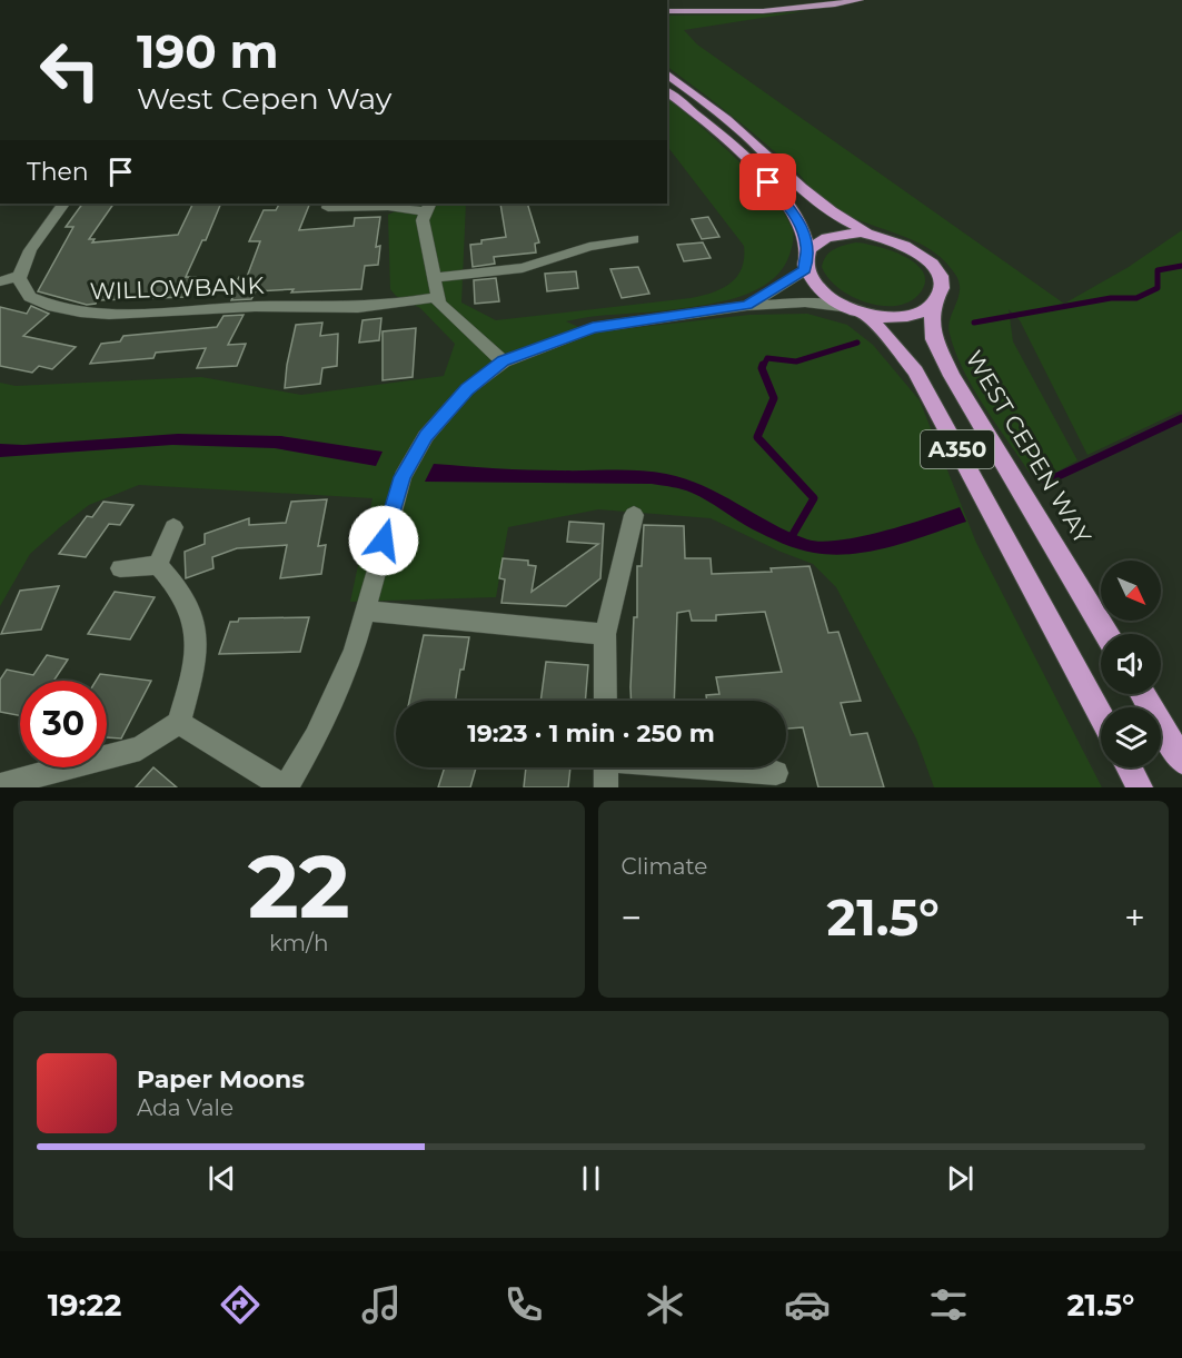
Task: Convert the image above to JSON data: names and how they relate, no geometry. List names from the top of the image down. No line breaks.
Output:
{"streets":{"highway":["WEST CEPEN WAY","A350"],"street":["WILLOWBANK"]},"crossings":[["WEST CEPEN WAY","A350"]],"north":"bottom right","page":{"turn":["190 m","West Cepen Way"],"then":"Then","limit":"30","trip":"19:23 · 1 min · 250 m","tile":[["22","km/h"],"Climate"],"heat":["−","21.5°","+"],"song":["Paper Moons","Ada Vale"],"tabs":["19:22","21.5°"]}}
